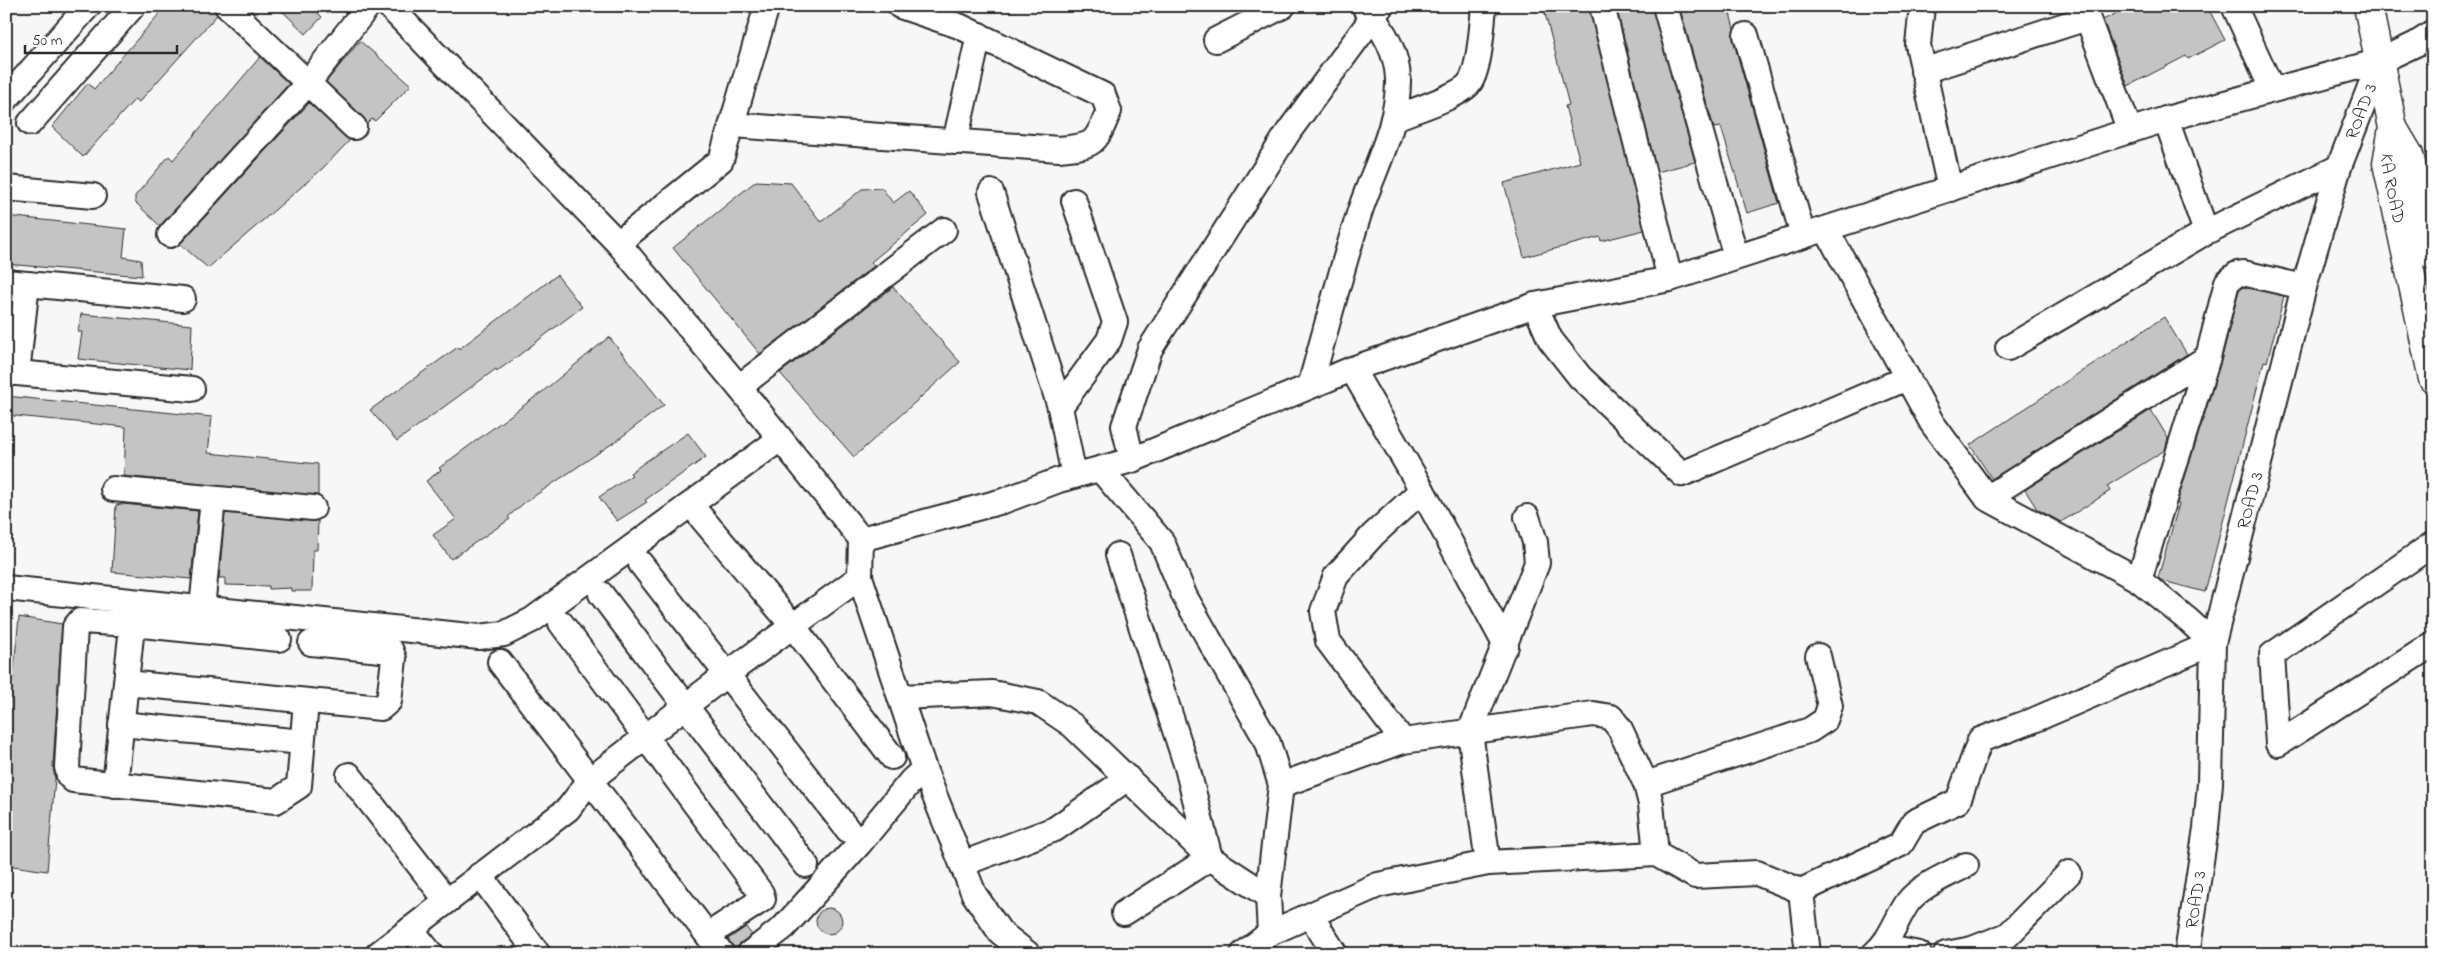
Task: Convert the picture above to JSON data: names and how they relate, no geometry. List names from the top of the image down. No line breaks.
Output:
{"streets":{"main road":["KA ROAD"],"street":["ROAD 3"]},"scale_bar":"50 m"}
